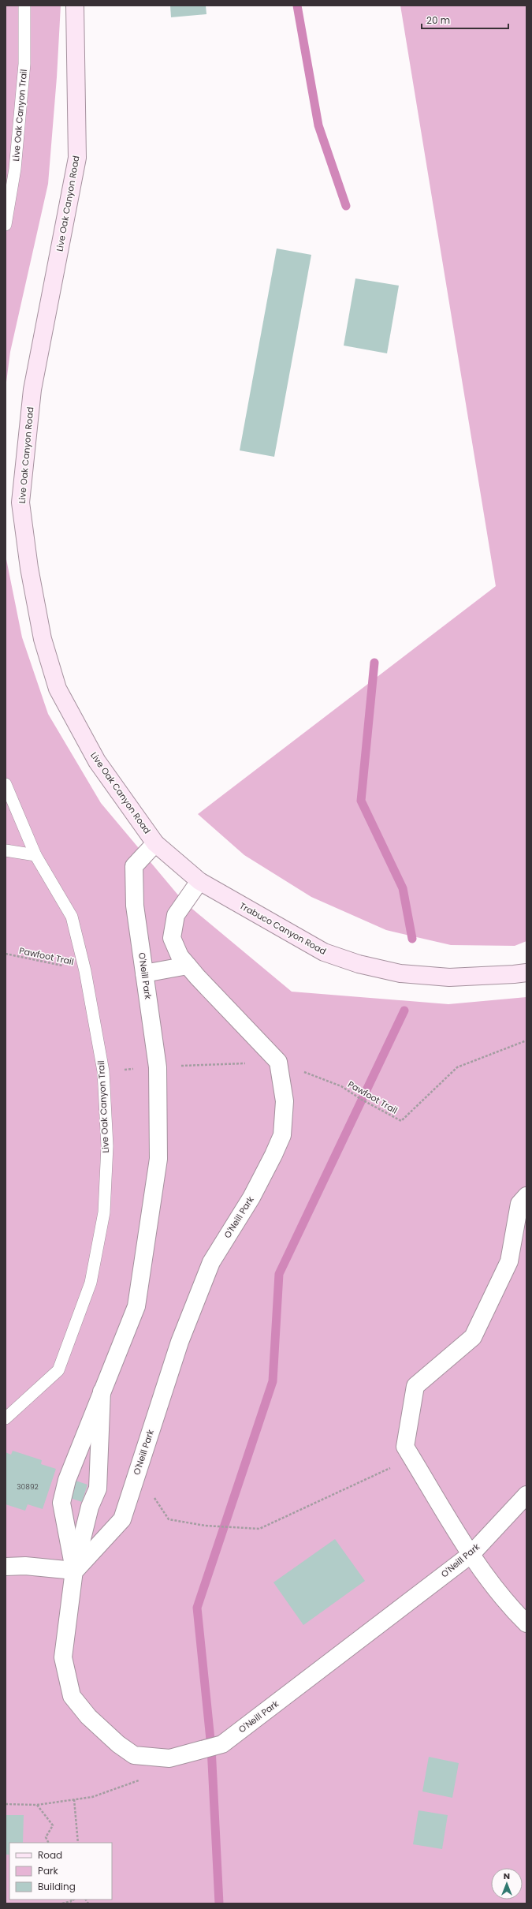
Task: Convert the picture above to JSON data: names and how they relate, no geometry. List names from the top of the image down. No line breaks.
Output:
{"streets":{"main road":["Live Oak Canyon Road","Trabuco Canyon Road"],"street":["O'Neill Park"],"lane":["Live Oak Canyon Trail"],"path":["Pawfoot Trail"]},"crossings":[["Live Oak Canyon Trail","Pawfoot Trail"],["Live Oak Canyon Road","Trabuco Canyon Road"],["Live Oak Canyon Road","O'Neill Park"],["Pawfoot Trail","O'Neill Park"]],"house_numbers":["30892"],"legend":["Road","Park","Building"],"scale_bar":"20 m","north":"top"}
